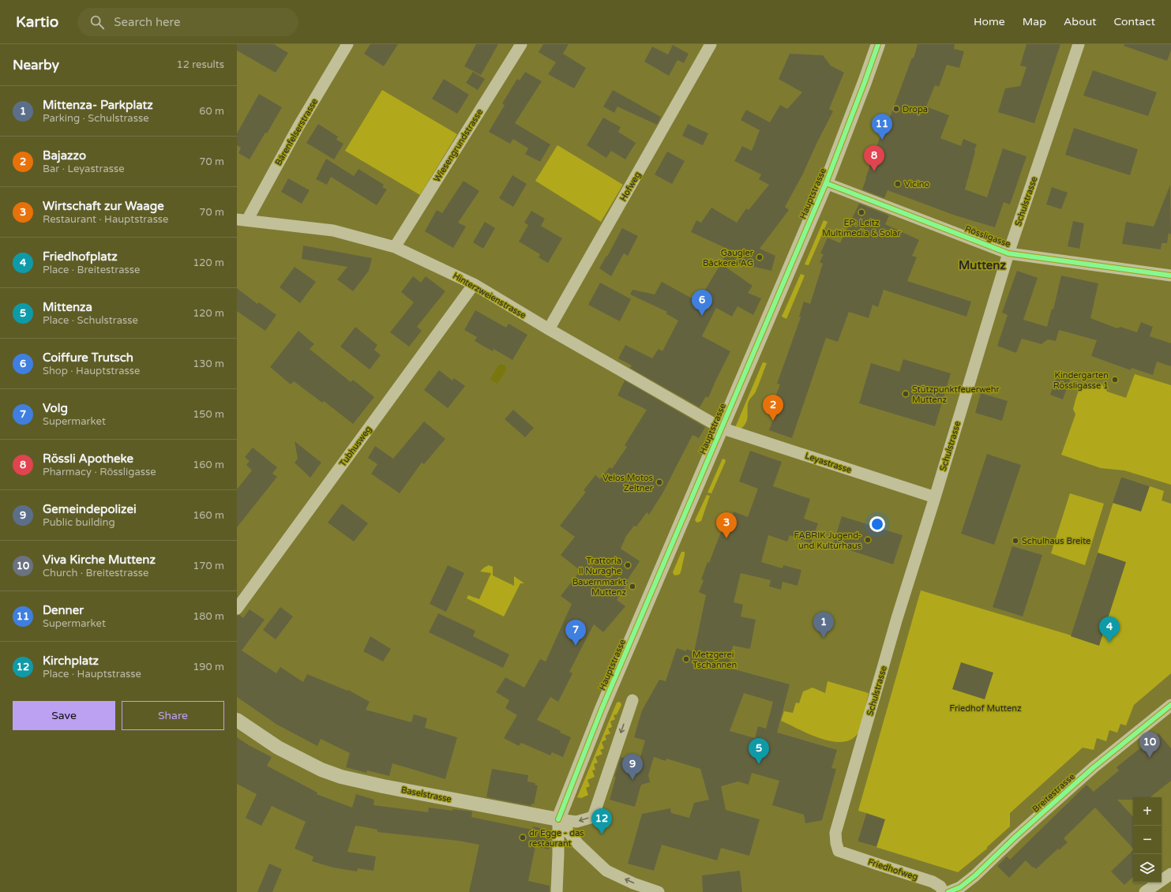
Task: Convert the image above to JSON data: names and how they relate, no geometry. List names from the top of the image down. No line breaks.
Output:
{"streets":{"street":["Bärenfelserstrasse","Wiesengrundstrasse","Hofweg","Hauptstrasse","Schulstrasse","Rössligasse","Hinterzweienstrasse","Tubhusweg","Leyastrasse","Breitestrasse","Baselstrasse","Friedhofweg"]},"crossings":[["Bärenfelserstrasse","Hinterzweienstrasse"],["Wiesengrundstrasse","Hinterzweienstrasse"],["Hofweg","Hinterzweienstrasse"],["Hauptstrasse","Rössligasse"],["Hauptstrasse","Hinterzweienstrasse"],["Hauptstrasse","Leyastrasse"],["Hauptstrasse","Baselstrasse"],["Schulstrasse","Rössligasse"],["Schulstrasse","Leyastrasse"],["Schulstrasse","Friedhofweg"],["Hinterzweienstrasse","Tubhusweg"],["Hinterzweienstrasse","Leyastrasse"]],"districts":["Muttenz"],"parks":["Friedhof Muttenz"],"places":["Dropa","Vicino","EP: Leitz Multimedia & Solar","Gaugler Bäckerei AG","Kindergarten Rössligasse 1","Stützpunktfeuerwehr Muttenz","Velos Motos Zeltner","FABRIK Jugend- und Kulturhaus","Schulhaus Breite","Trattoria Il Nuraghe","Bauernmarkt Muttenz","Metzgerei Tschannen","dr Egge - das restaurant"],"page":{"header":"Kartio","search":"Search here","nav":["Home","Map","About","Contact"],"heading":["Nearby","12 results"],"list":[{"mark":"1","name":"Mittenza- Parkplatz","note":"Parking · Schulstrasse","value":"60 m"},{"mark":"2","name":"Bajazzo","note":"Bar · Leyastrasse","value":"70 m"},{"mark":"3","name":"Wirtschaft zur Waage","note":"Restaurant · Hauptstrasse","value":"70 m"},{"mark":"4","name":"Friedhofplatz","note":"Place · Breitestrasse","value":"120 m"},{"mark":"5","name":"Mittenza","note":"Place · Schulstrasse","value":"120 m"},{"mark":"6","name":"Coiffure Trutsch","note":"Shop · Hauptstrasse","value":"130 m"},{"mark":"7","name":"Volg","note":"Supermarket","value":"150 m"},{"mark":"8","name":"Rössli Apotheke","note":"Pharmacy · Rössligasse","value":"160 m"},{"mark":"9","name":"Gemeindepolizei","note":"Public building","value":"160 m"},{"mark":"10","name":"Viva Kirche Muttenz","note":"Church · Breitestrasse","value":"170 m"},{"mark":"11","name":"Denner","note":"Supermarket","value":"180 m"},{"mark":"12","name":"Kirchplatz","note":"Place · Hauptstrasse","value":"190 m"}],"pins":["11","8","6","2","3","1","4","7","10","5","9","12"],"buttons":["Save","Share"],"map_buttons":["+","−"]}}
